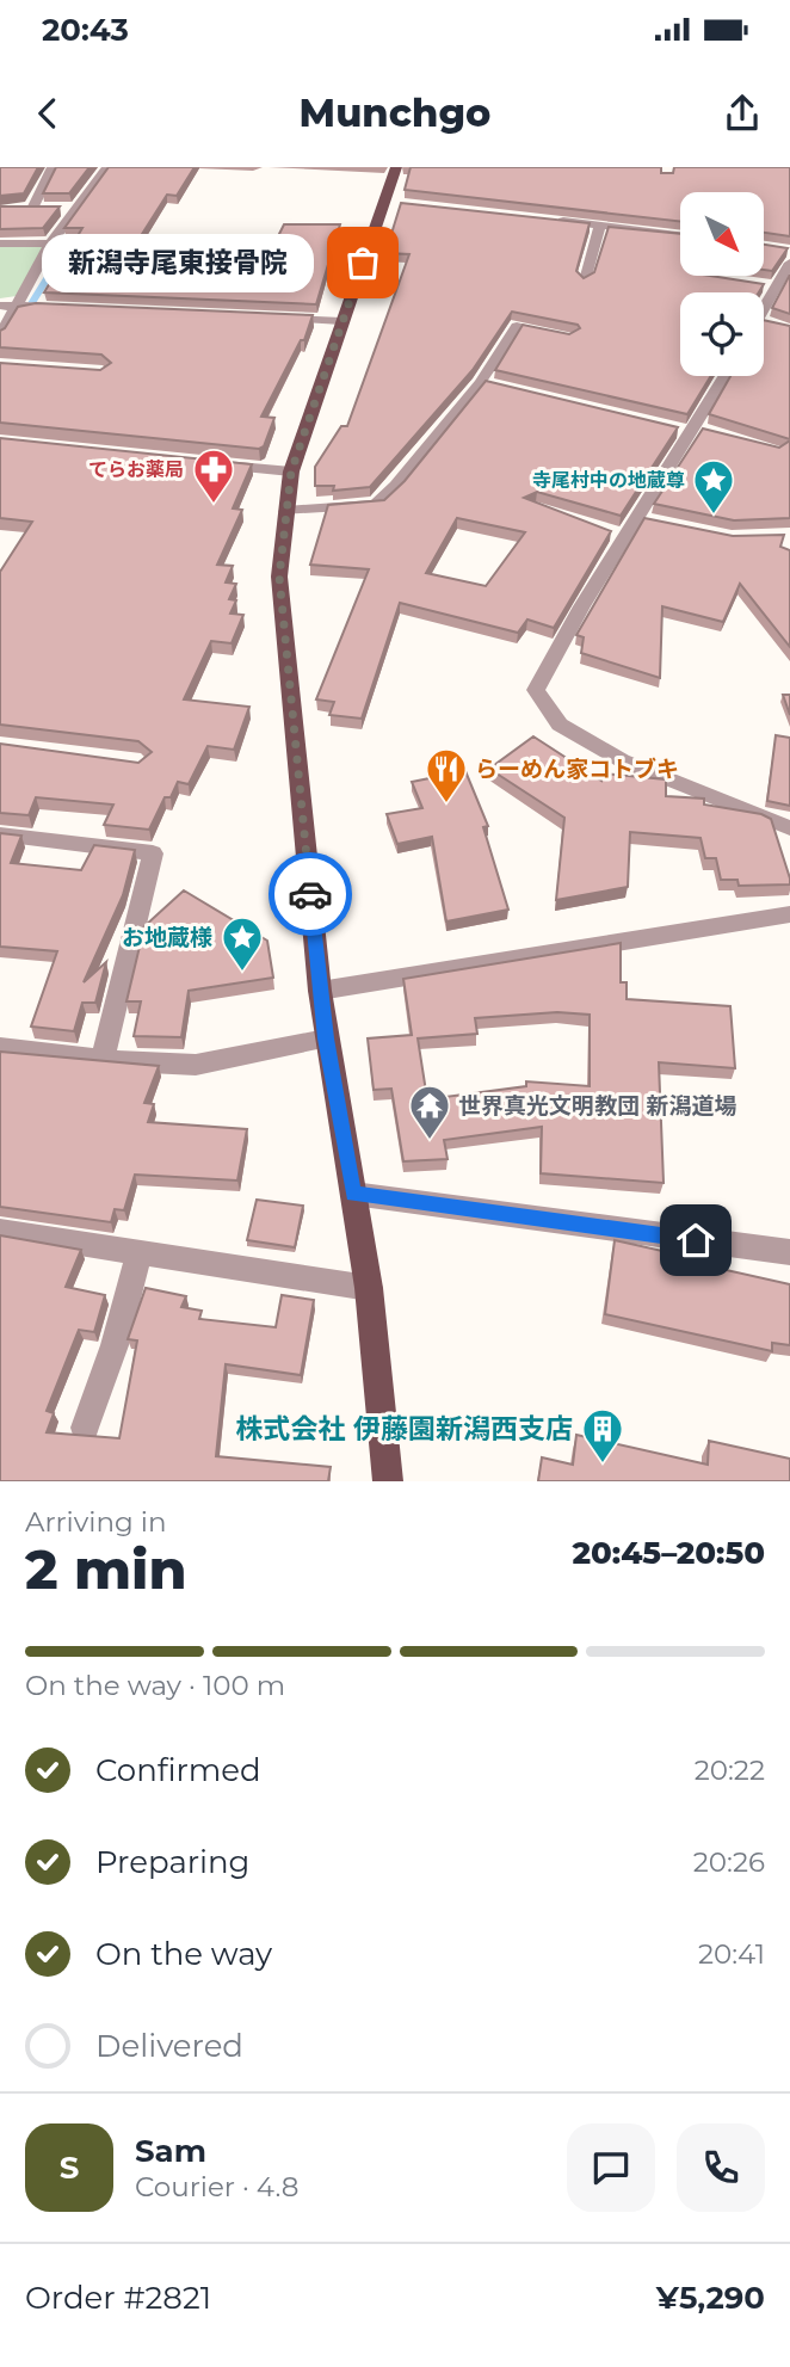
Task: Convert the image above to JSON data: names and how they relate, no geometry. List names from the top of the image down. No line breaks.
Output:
{"places":{"other":["新潟寺尾東接骨院"],"pharmacy":["てらお薬局"],"place":["寺尾村中の地蔵尊","お地蔵様"],"restaurant":["らーめん家コトブキ"],"temple":["世界真光文明教団 新潟道場"],"building":["株式会社 伊藤園新潟西支店"]},"north":"bottom right","page":{"status":"20:43","header":"Munchgo","bubble":"新潟寺尾東接骨院","heading":["2 min","Arriving in","20:45–20:50"],"panel":["Sam","Courier · 4.8","Order #2821","¥5,290"],"bar":"On the way · 100 m","list":[["Confirmed","20:22"],["Preparing","20:26"],["On the way","20:41"],"Delivered"],"round":"S"}}
